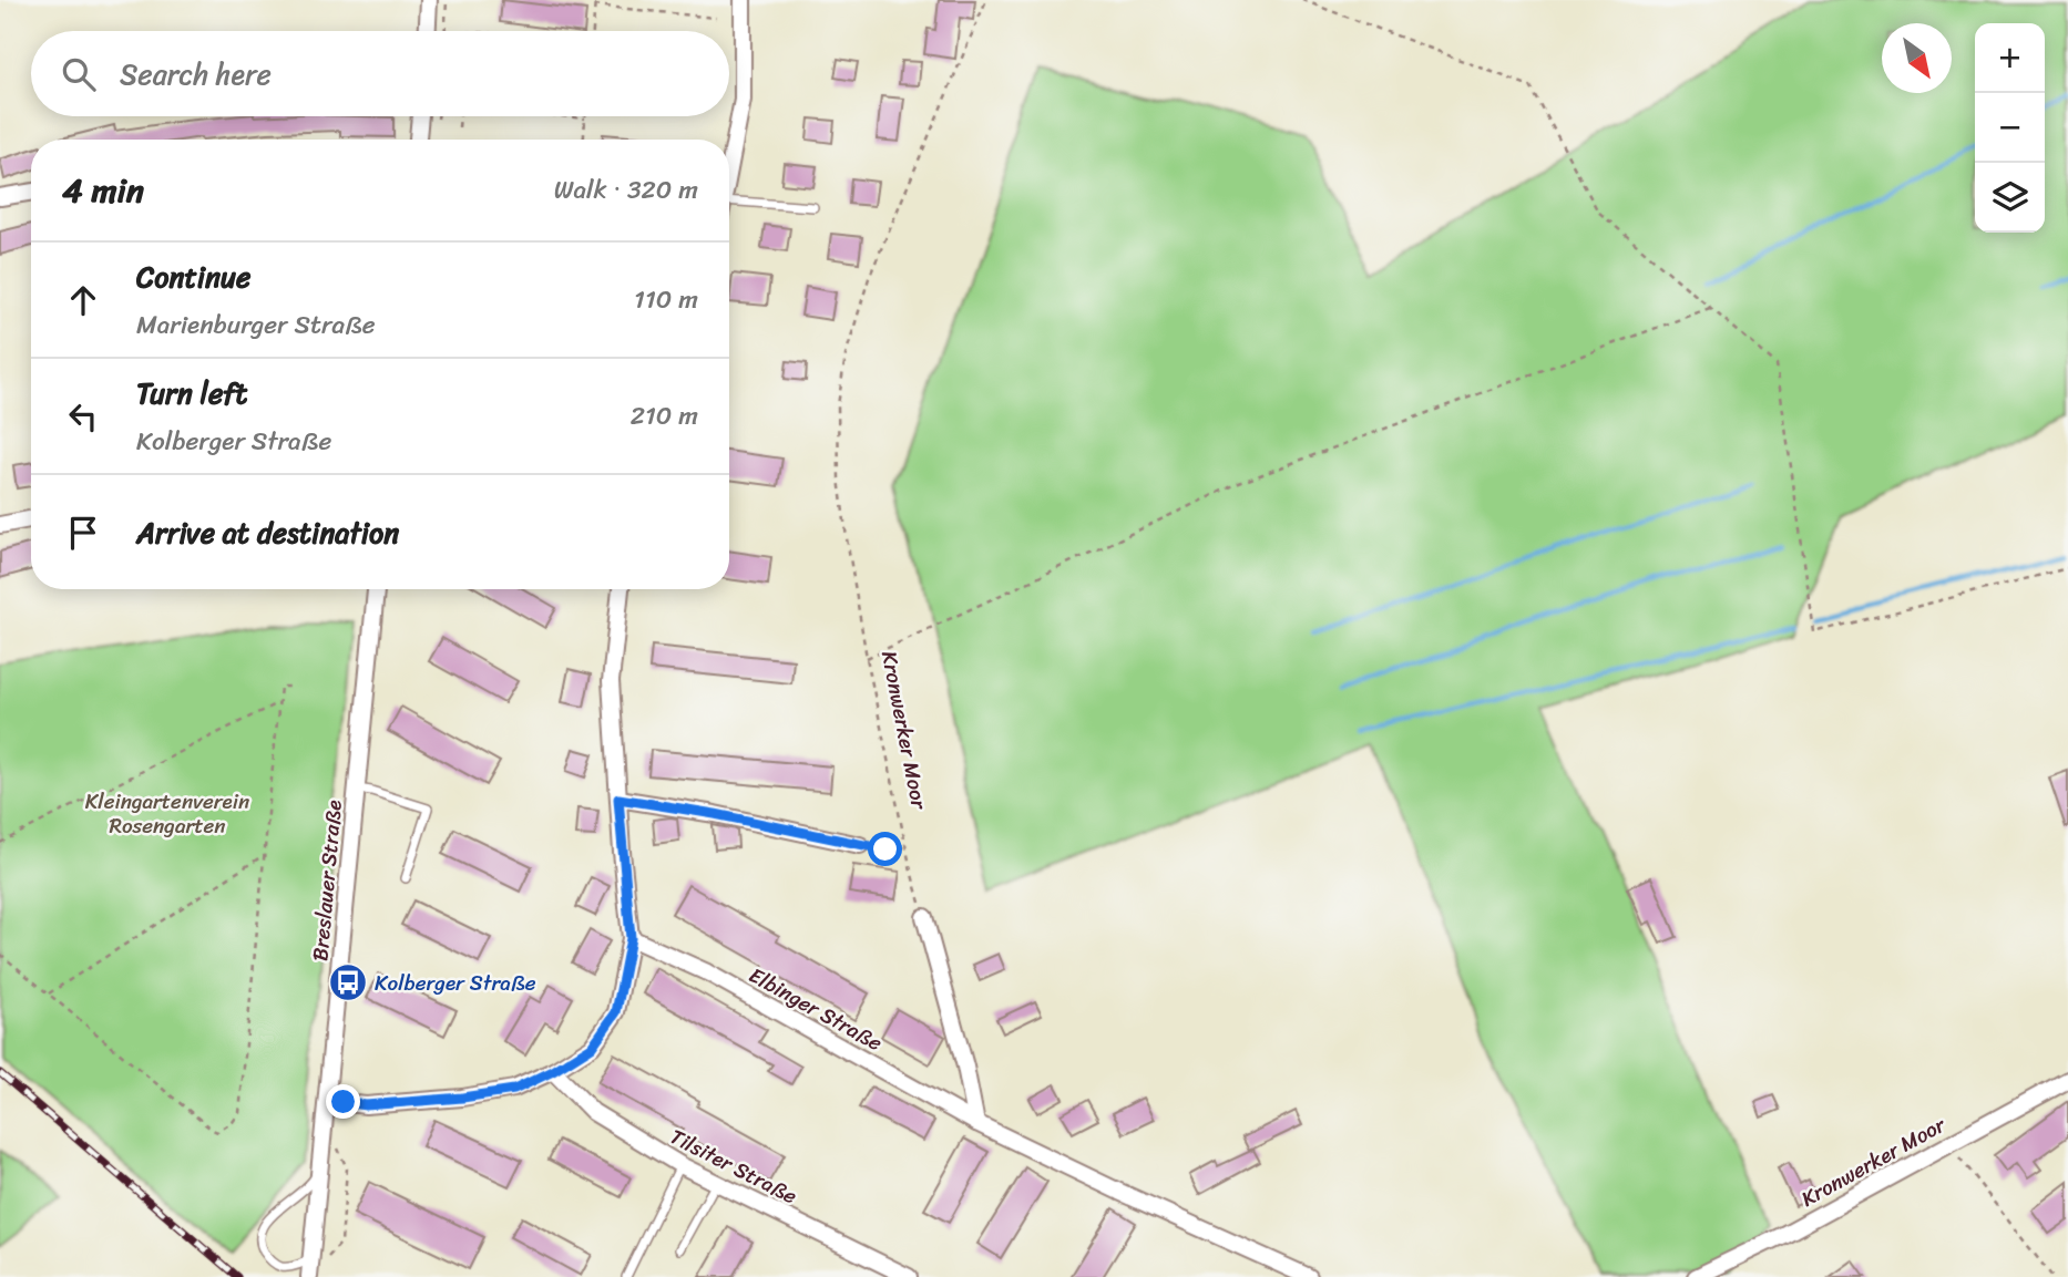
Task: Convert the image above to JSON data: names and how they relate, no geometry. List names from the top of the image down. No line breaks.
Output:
{"streets":{"street":["Kronwerker Moor","Breslauer Straße","Elbinger Straße","Tilsiter Straße"]},"parks":["Kleingartenverein Rosengarten"],"places":{"bus stop":["Kolberger Straße"]},"north":"bottom right","page":{"map_buttons":["+","−"],"search":"Search here","heading":["4 min","Walk · 320 m"],"list":[["Continue","Marienburger Straße","110 m"],["Turn left","Kolberger Straße","210 m"],"Arrive at destination"]}}
